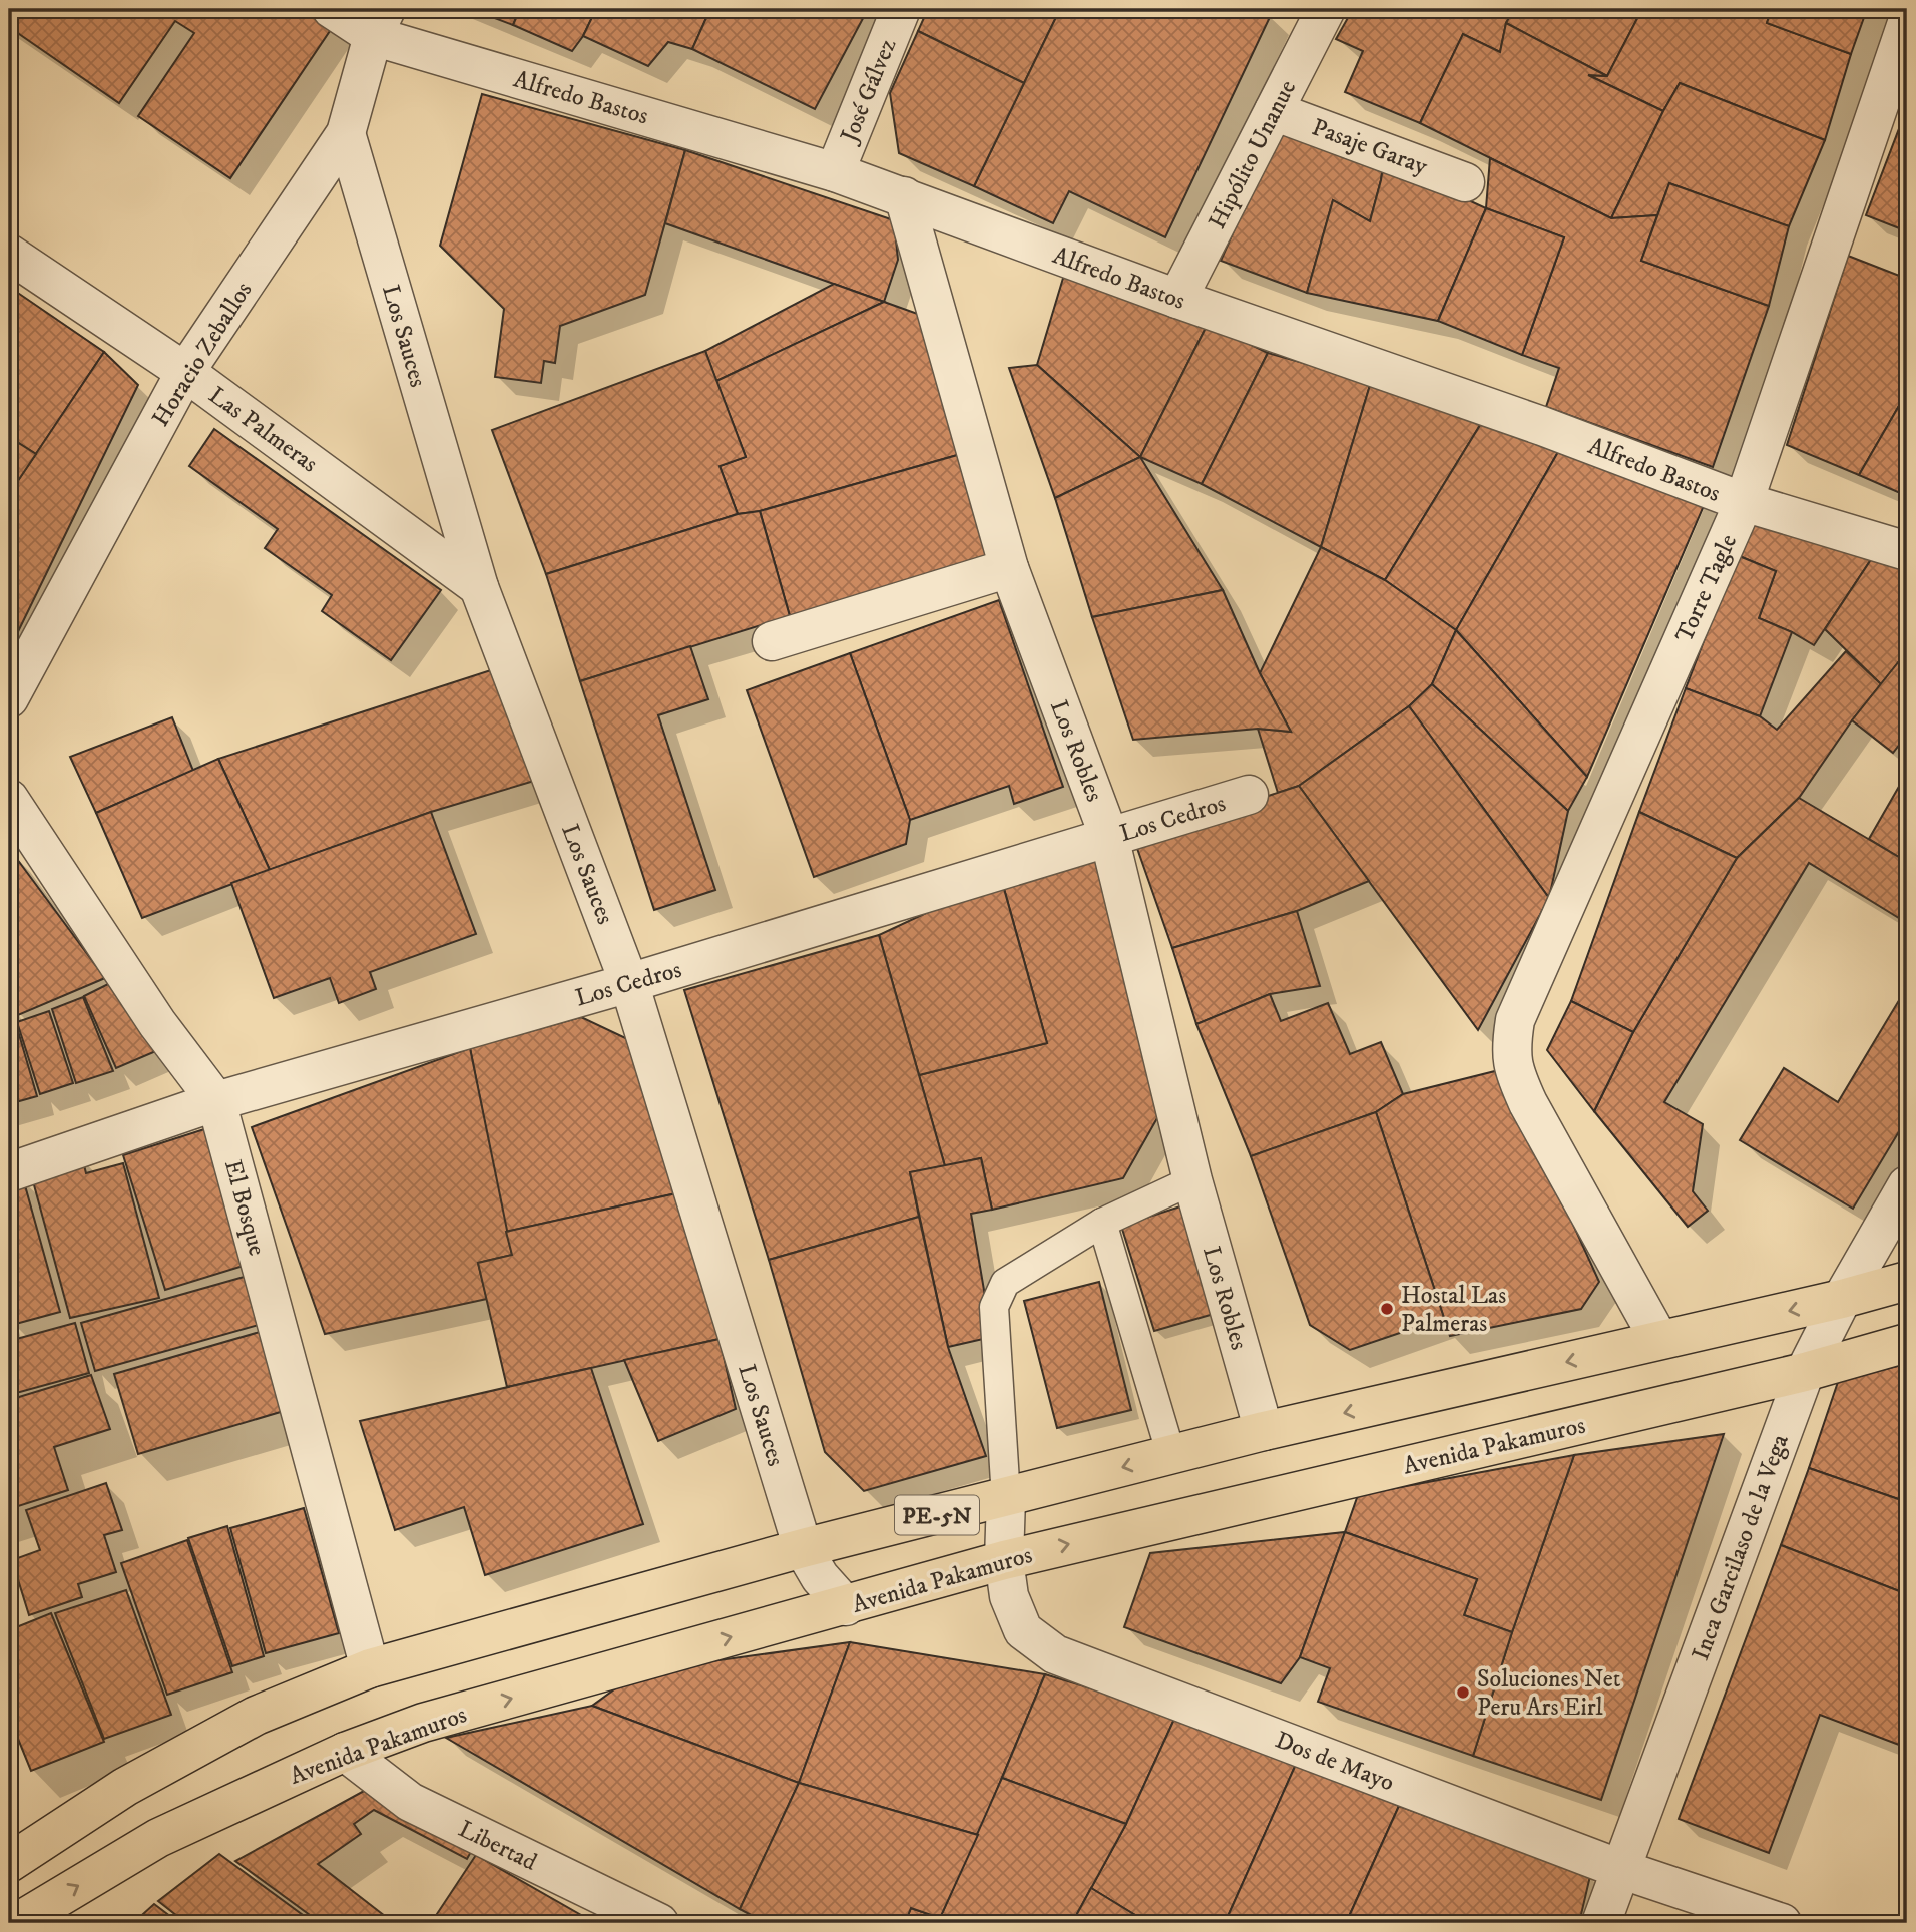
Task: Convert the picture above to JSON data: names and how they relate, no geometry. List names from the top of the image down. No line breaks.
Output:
{"streets":{"highway":["Avenida Pakamuros","PE-5N"],"street":["José Gálvez","Alfredo Bastos","Pasaje Garay","Hipólito Unanue","Los Sauces","Horacio Zeballos","Las Palmeras","Torre Tagle","Los Robles","Los Cedros","El Bosque","Inca Garcilaso de la Vega","Dos de Mayo","Libertad"]},"crossings":[["José Gálvez","Alfredo Bastos"],["Alfredo Bastos","Hipólito Unanue"],["Alfredo Bastos","Horacio Zeballos"],["Alfredo Bastos","Torre Tagle"],["Alfredo Bastos","Los Robles"],["Pasaje Garay","Hipólito Unanue"],["Los Sauces","Horacio Zeballos"],["Los Sauces","Las Palmeras"],["Los Sauces","Los Cedros"],["Los Sauces","Avenida Pakamuros"],["Los Sauces","PE-5N"],["Horacio Zeballos","Las Palmeras"],["Torre Tagle","PE-5N"],["Los Robles","Los Cedros"],["Los Robles","PE-5N"],["Los Cedros","El Bosque"],["El Bosque","PE-5N"],["Avenida Pakamuros","Inca Garcilaso de la Vega"],["Avenida Pakamuros","Dos de Mayo"],["Avenida Pakamuros","Libertad"],["PE-5N","Inca Garcilaso de la Vega"],["PE-5N","Dos de Mayo"],["Inca Garcilaso de la Vega","Dos de Mayo"]],"places":["Hostal Las Palmeras","Soluciones Net Peru Ars Eirl"]}
